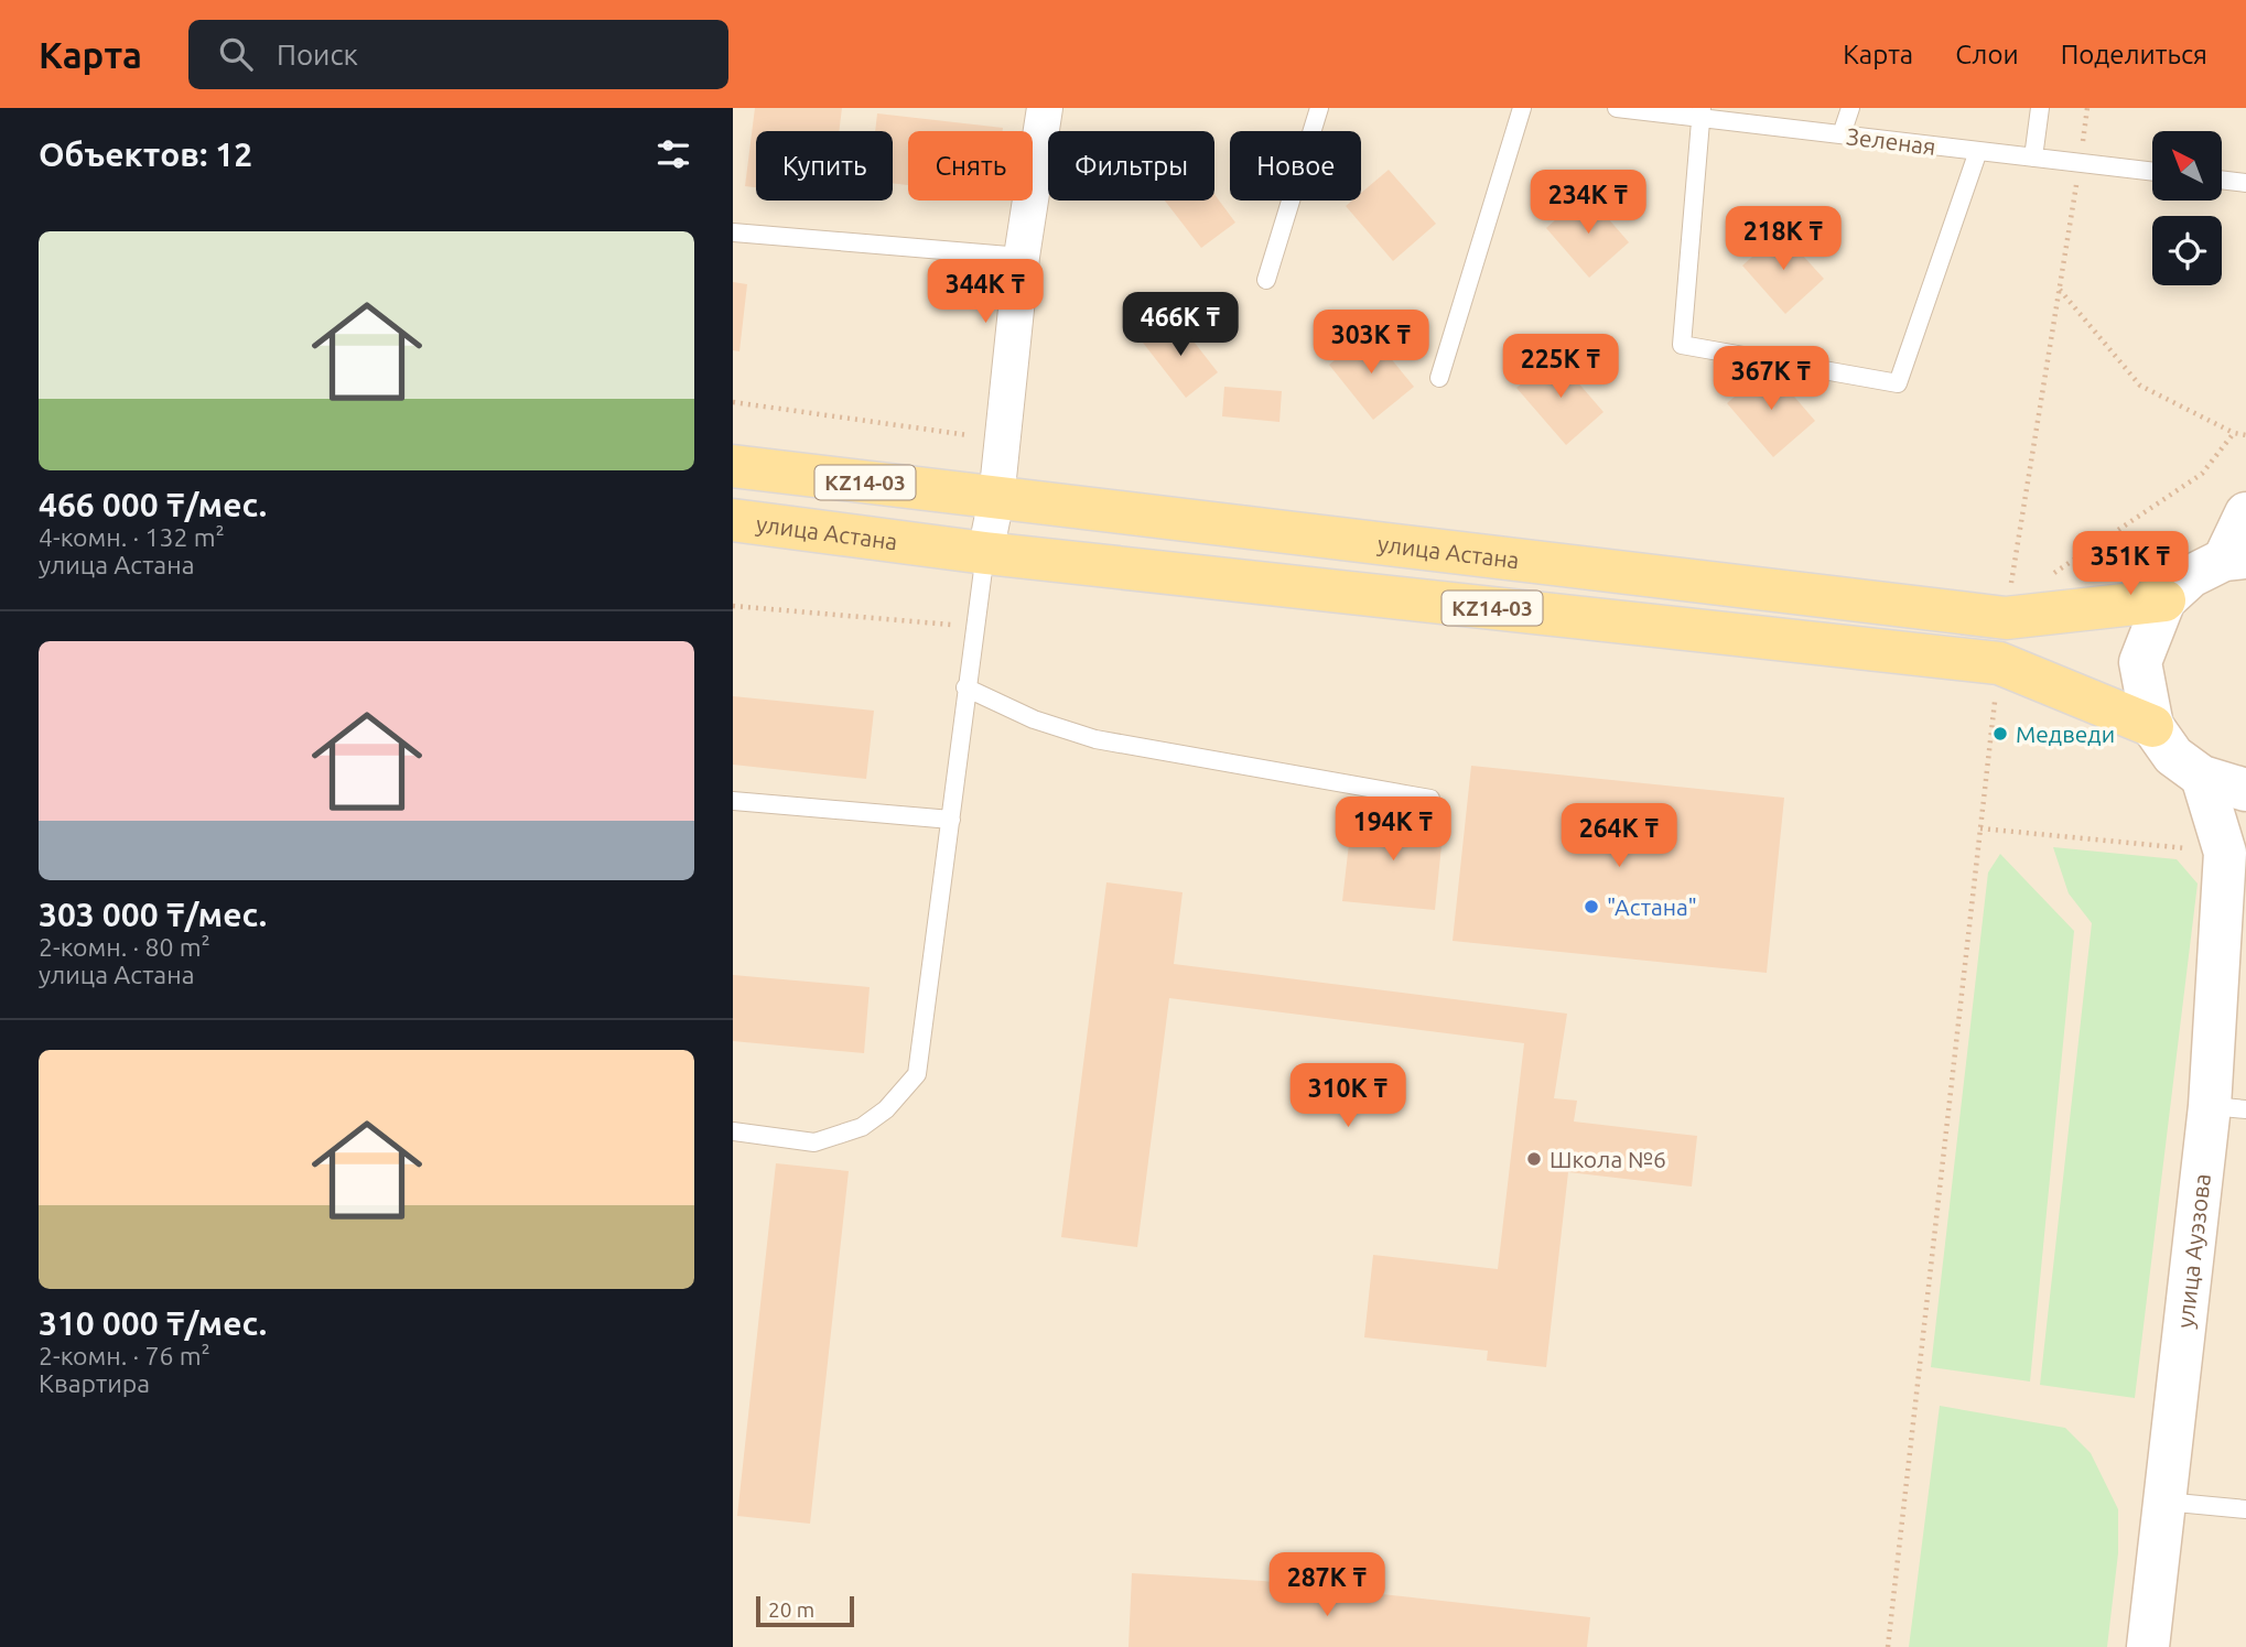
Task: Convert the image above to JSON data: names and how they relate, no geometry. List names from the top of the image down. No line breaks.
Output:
{"streets":{"main road":["KZ14-03","улица Астана"],"street":["улица Ауэзова"],"lane":["Зеленая"]},"places":["Медведи","\"Астана\"","Школа №6"],"scale_bar":"20 m","north":"top left","page":{"header":"Карта","search":"Поиск","nav":["Карта","Слои","Поделиться"],"heading":"Объектов: 12","chip":["Купить","Снять","Фильтры","Новое"],"price":["234K ₸","218K ₸","344K ₸","466K ₸","303K ₸","225K ₸","367K ₸","351K ₸","194K ₸","264K ₸","310K ₸","287K ₸"],"list":[{"name":"466 000 ₸/мес.","note":"4-комн. · 132 m² · улица Астана"},{"name":"303 000 ₸/мес.","note":"2-комн. · 80 m² · улица Астана"},{"name":"310 000 ₸/мес.","note":"2-комн. · 76 m² · Квартира"}],"scale":"20 m"}}
